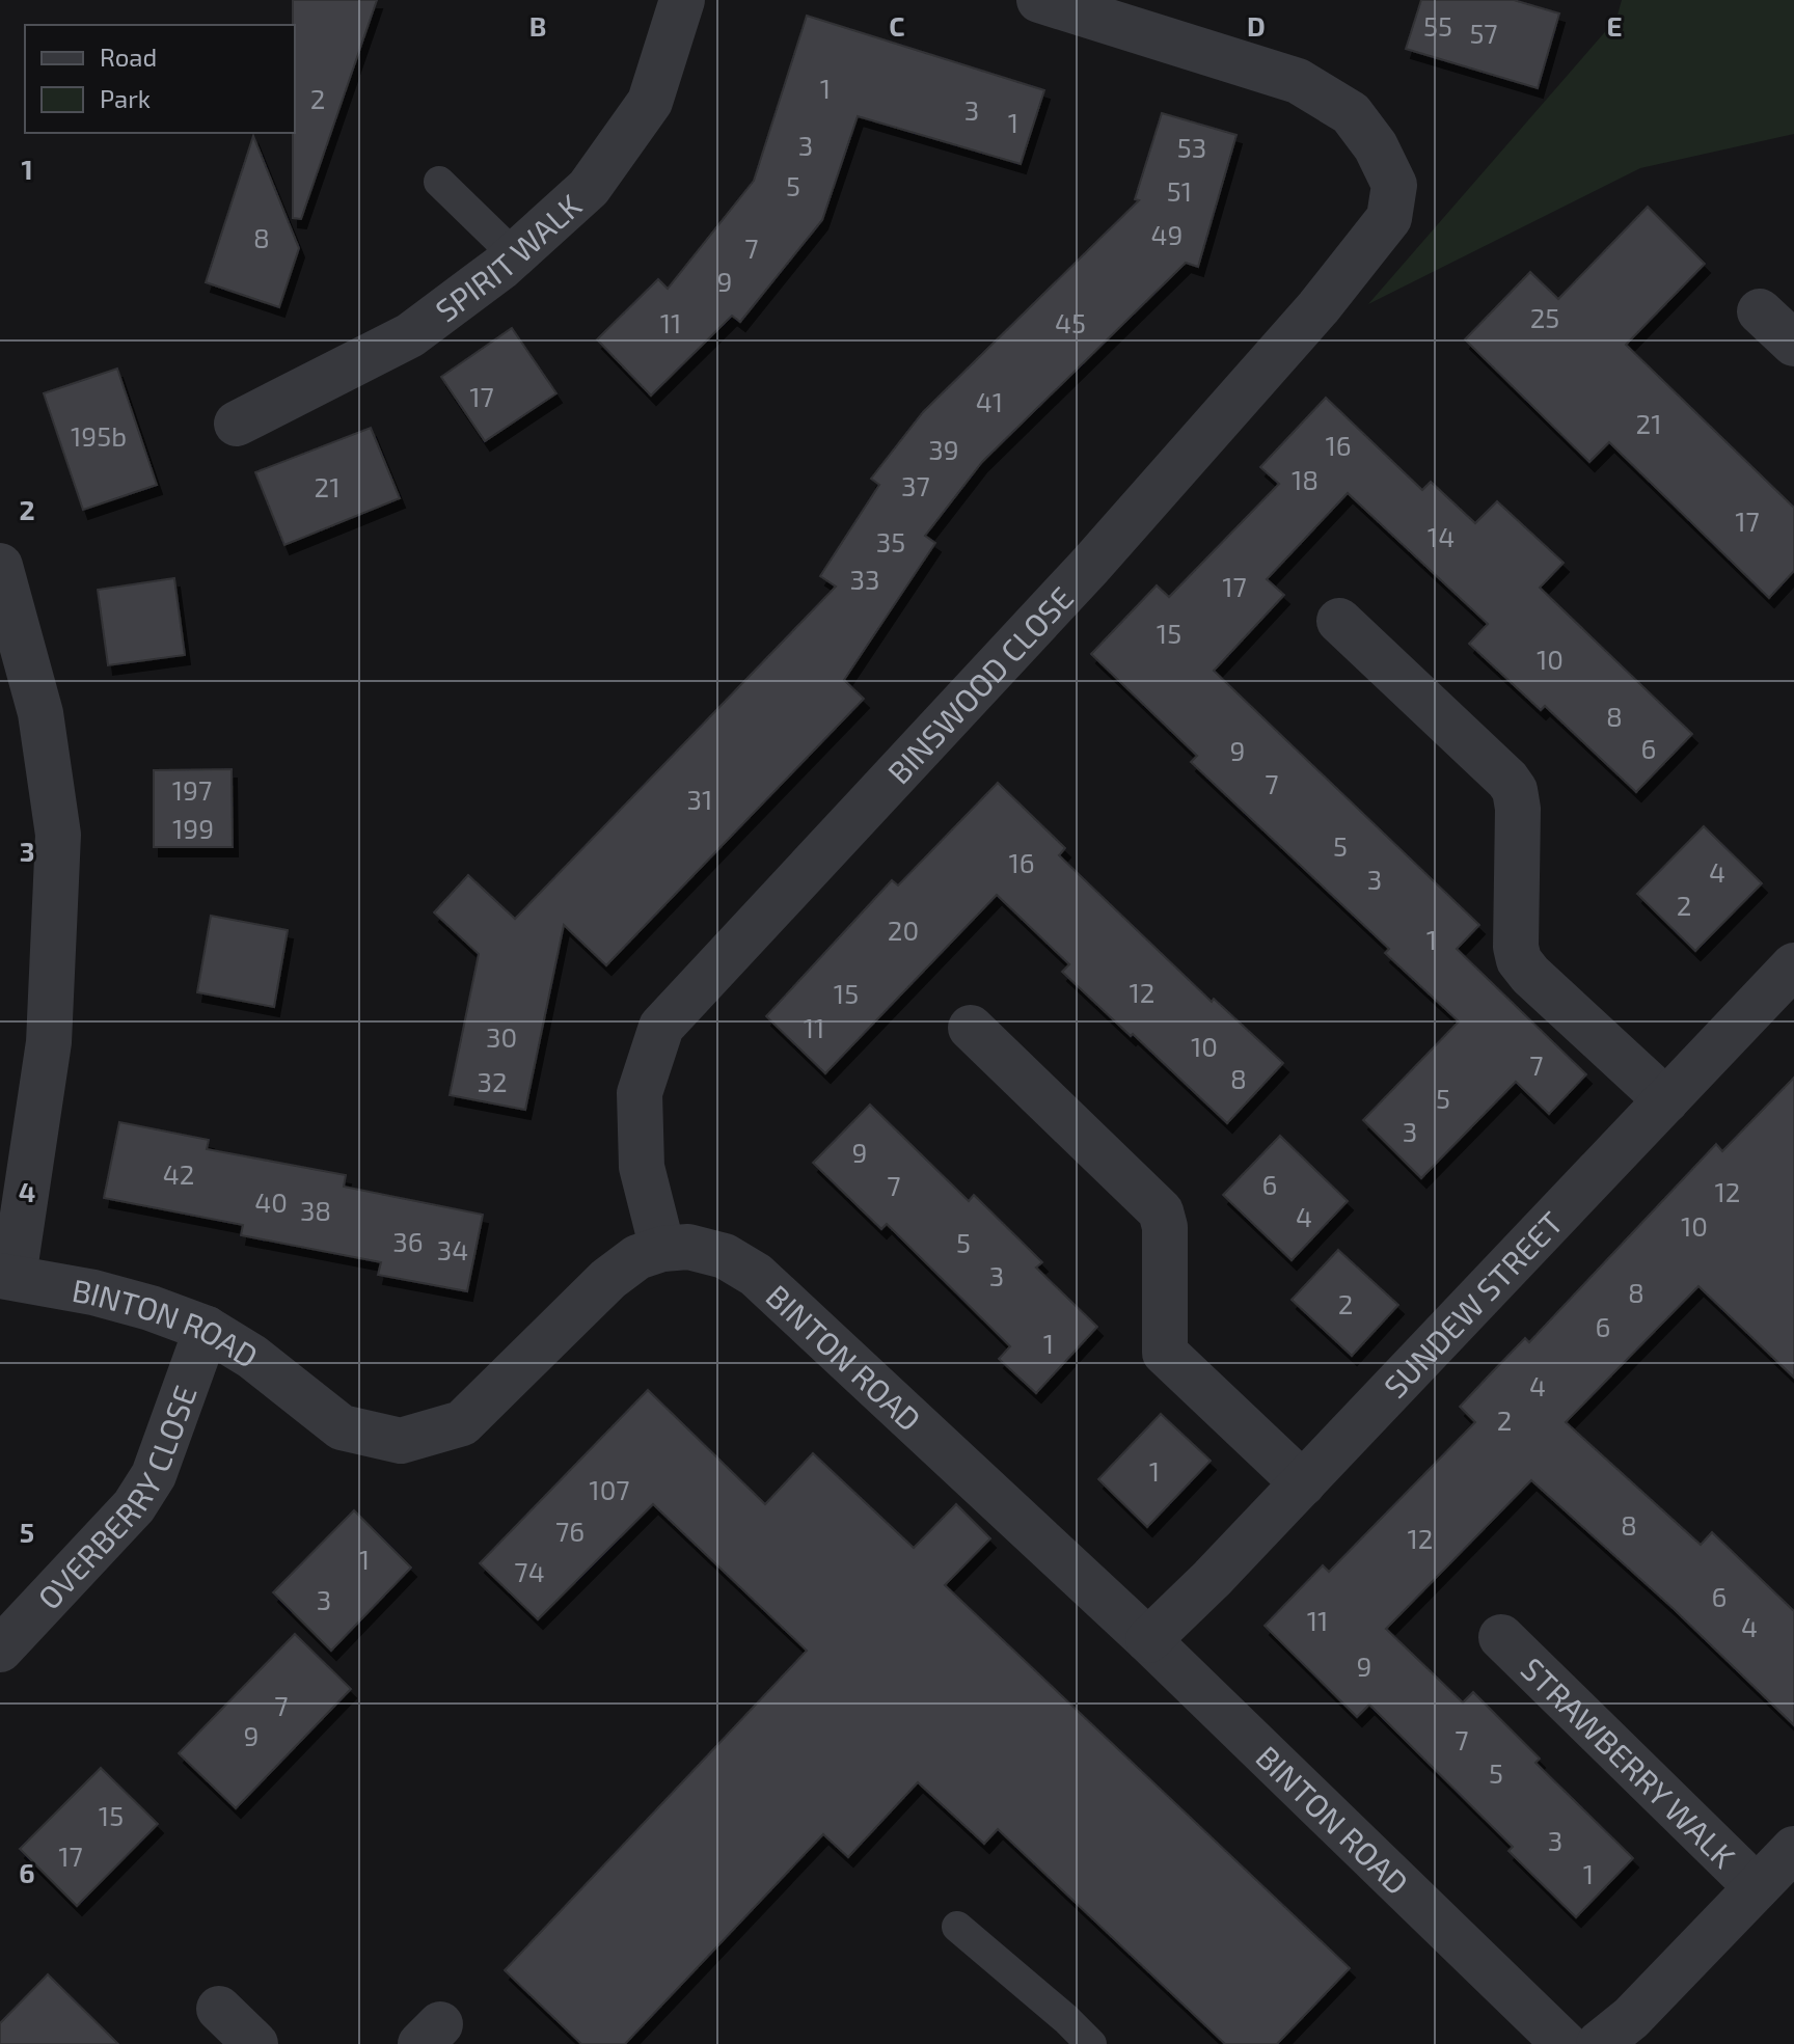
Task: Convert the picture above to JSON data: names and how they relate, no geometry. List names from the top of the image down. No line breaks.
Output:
{"streets":{"street":["SPIRIT WALK","BINSWOOD CLOSE","SUNDEW STREET","BINTON ROAD","OVERBERRY CLOSE","STRAWBERRY WALK"]},"crossings":[["BINSWOOD CLOSE","BINTON ROAD"],["SUNDEW STREET","BINTON ROAD"],["BINTON ROAD","OVERBERRY CLOSE"]],"house_numbers":["55","57","1","2","3","1","3","53","5","51","49","8","7","9","25","11","45","17","41","21","195b","16","39","18","37","21","17","14","35","33","17","15","10","8","6","9","7","197","31","199","5","16","4","3","2","20","1","12","15","11","30","10","7","8","32","5","3","9","42","6","7","12","40","38","4","10","36","5","34","3","8","2","6","1","4","2","1","107","8","76","12","1","74","6","3","11","4","9","7","9","7","5","15","3","17","1"],"legend":["Road","Park"],"grid":{"columns":["B","C","D","E"],"rows":["1","2","3","4","5","6"]}}
